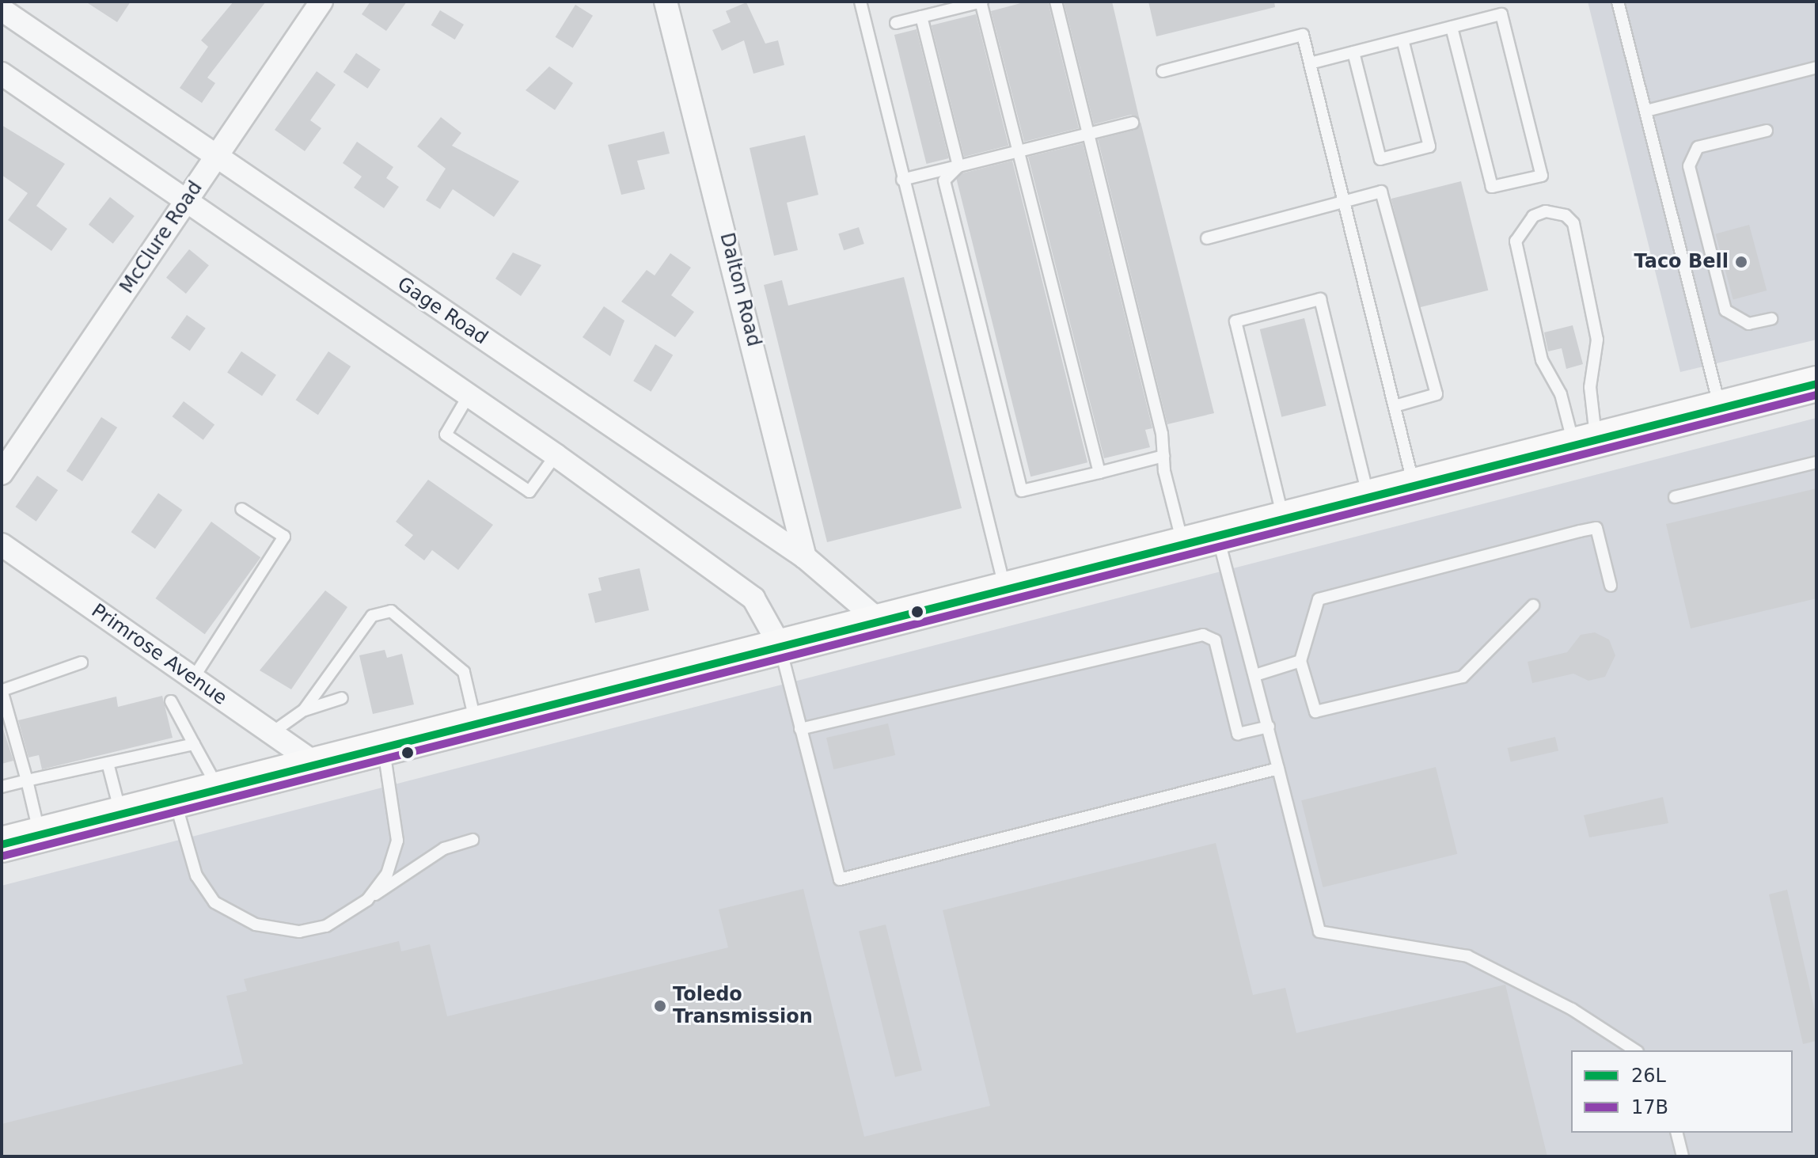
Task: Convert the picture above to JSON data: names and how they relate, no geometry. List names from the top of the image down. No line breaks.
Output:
{"streets":{"street":["McClure Road","Dalton Road","Gage Road","Primrose Avenue"]},"crossings":[["McClure Road","Gage Road"],["Dalton Road","Gage Road"]],"places":["Taco Bell","Toledo Transmission"],"lines":["transit line 26L","transit line 17B"],"legend":["26L","17B"]}
